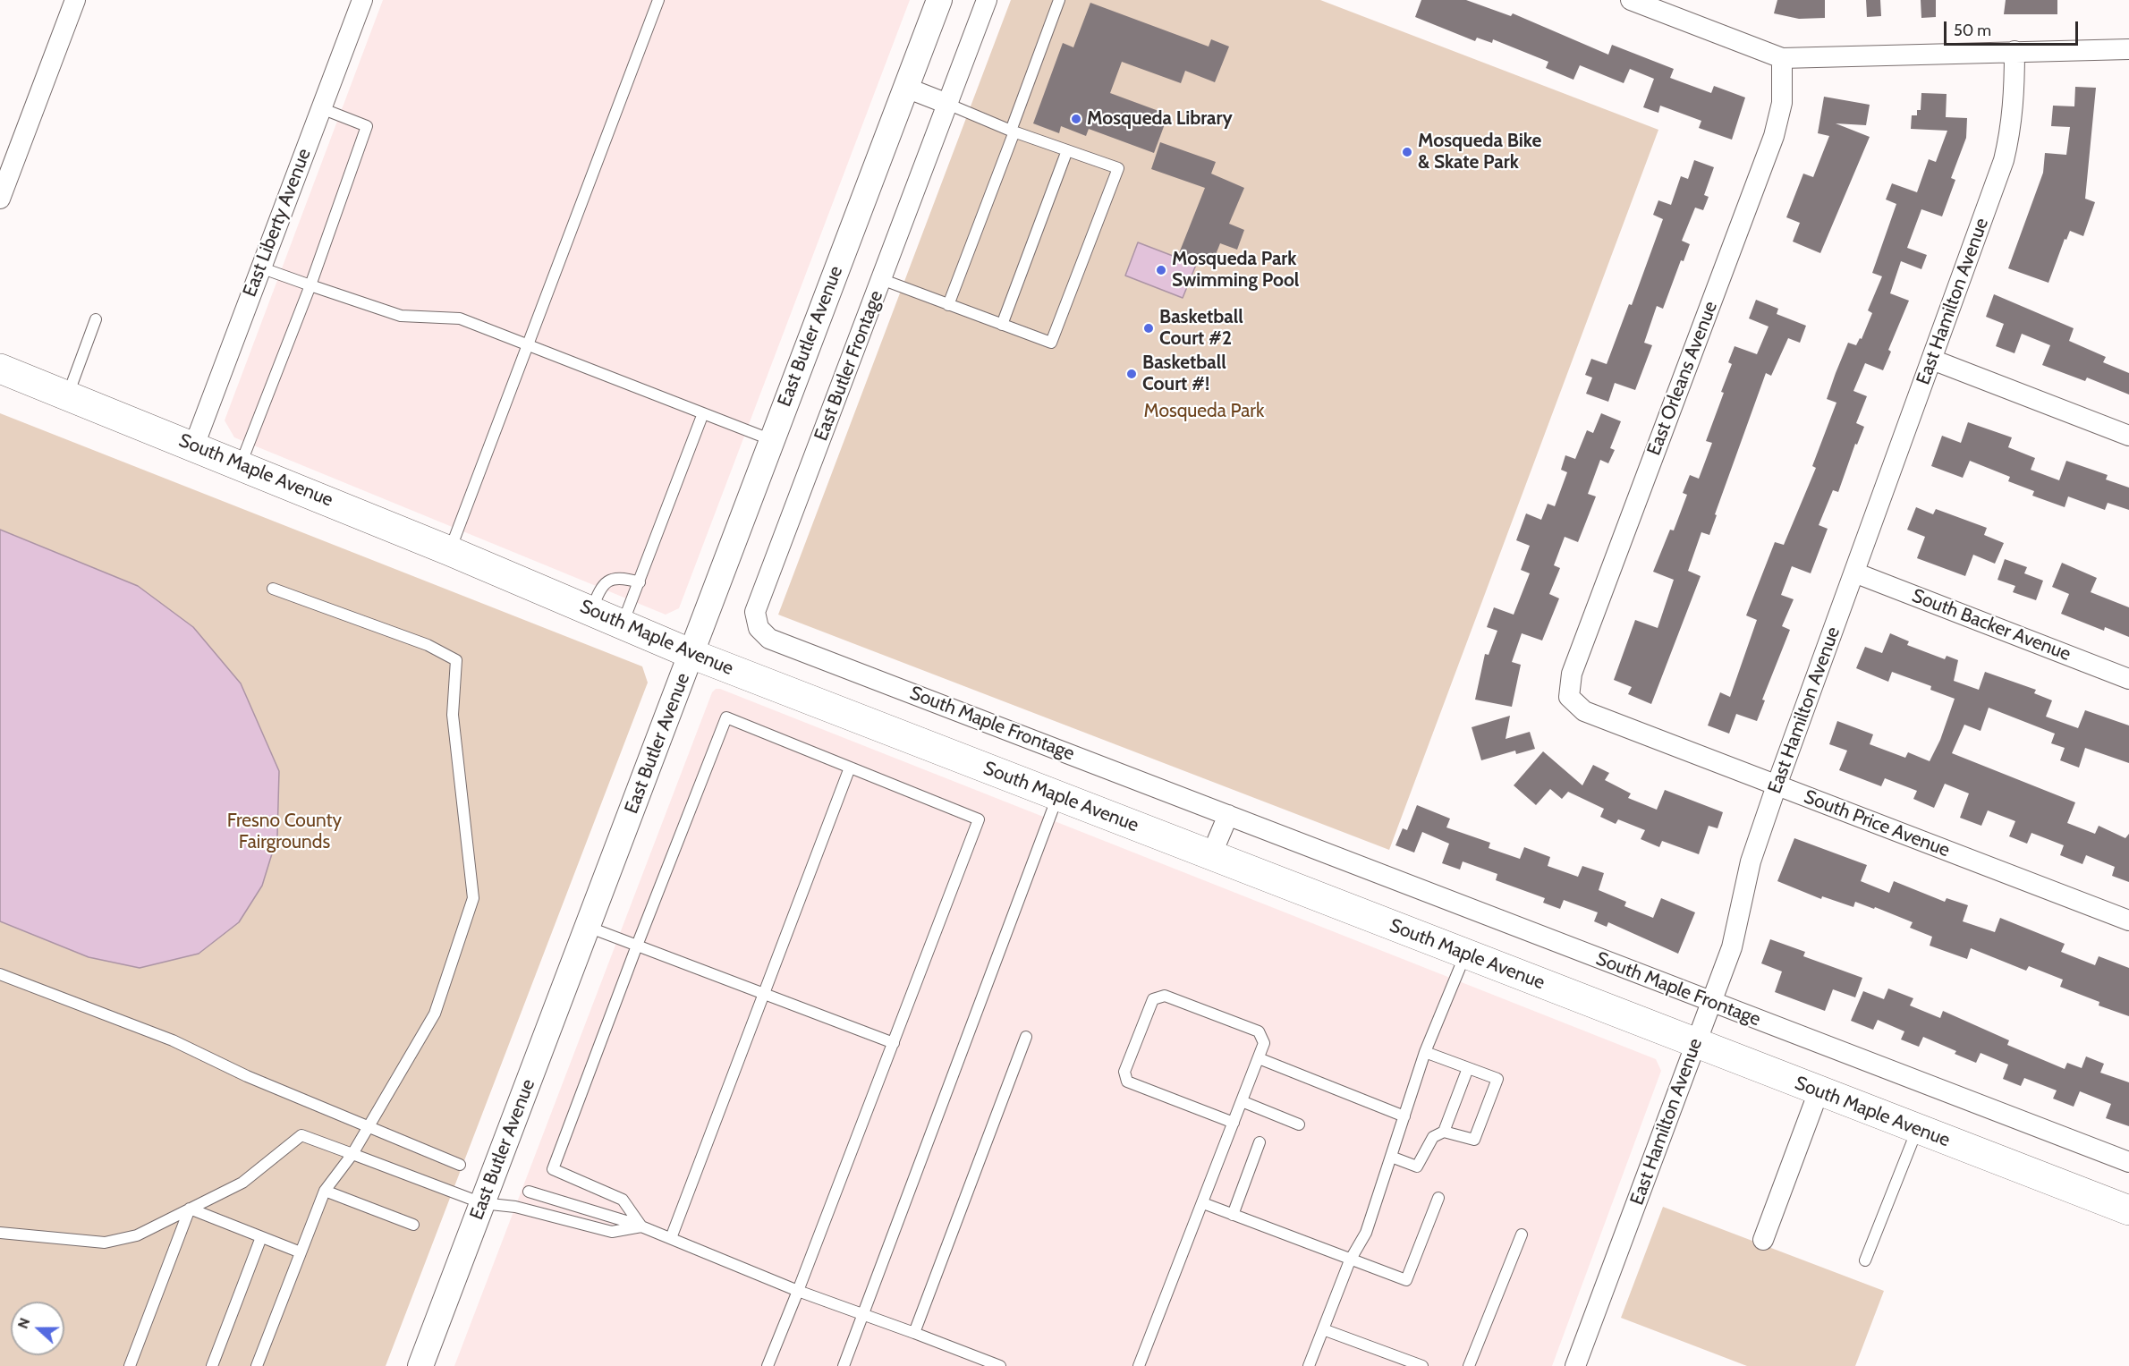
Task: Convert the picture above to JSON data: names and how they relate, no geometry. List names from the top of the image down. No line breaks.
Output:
{"streets":{"main road":["South Maple Avenue"],"street":["East Liberty Avenue","East Hamilton Avenue","East Butler Avenue","East Butler Frontage","East Orleans Avenue","South Backer Avenue","South Maple Frontage","South Price Avenue"]},"crossings":[["East Liberty Avenue","South Maple Avenue"],["East Hamilton Avenue","South Maple Avenue"],["East Hamilton Avenue","South Backer Avenue"],["East Hamilton Avenue","South Maple Frontage"],["East Hamilton Avenue","South Price Avenue"],["East Butler Avenue","South Maple Avenue"],["East Butler Frontage","South Maple Frontage"],["East Orleans Avenue","South Price Avenue"]],"parks":["Mosqueda Park","Fresno County Fairgrounds"],"places":["Mosqueda Library","Mosqueda Bike & Skate Park","Mosqueda Park Swimming Pool","Basketball Court #2","Basketball Court #!"],"scale_bar":"50 m","north":"left"}
